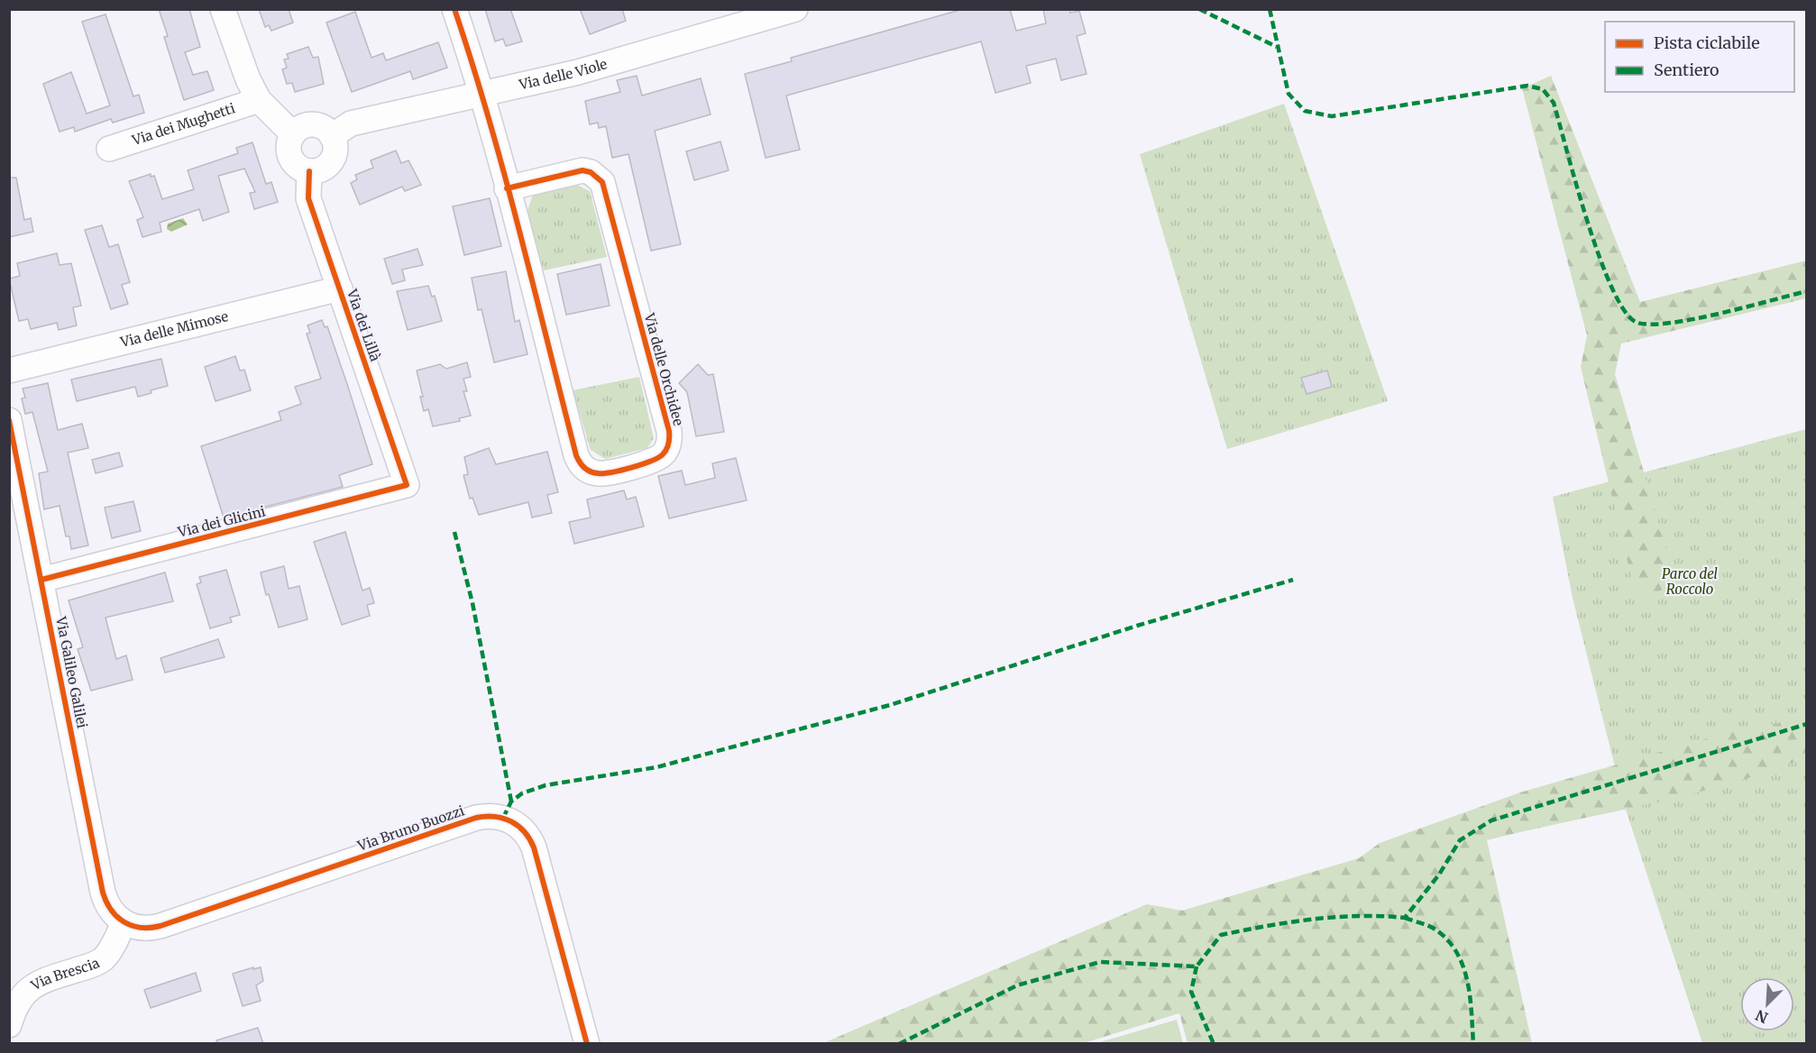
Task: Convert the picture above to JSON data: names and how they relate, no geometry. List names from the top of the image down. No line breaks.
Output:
{"streets":{"street":["Via delle Viole","Via dei Mughetti","Via dei Lillà","Via delle Mimose","Via delle Orchidee","Via dei Glicini","Via Galileo Galilei","Via Bruno Buozzi","Via Brescia"]},"crossings":[["Via delle Viole","Via dei Lillà"],["Via delle Viole","Via delle Orchidee"],["Via dei Lillà","Via delle Mimose"],["Via dei Lillà","Via dei Glicini"],["Via dei Glicini","Via Galileo Galilei"],["Via Galileo Galilei","Via Bruno Buozzi"],["Via Galileo Galilei","Via Brescia"],["Via Bruno Buozzi","Via Brescia"]],"parks":["Parco del Roccolo"],"legend":["Pista ciclabile","Sentiero"],"north":"bottom left"}
